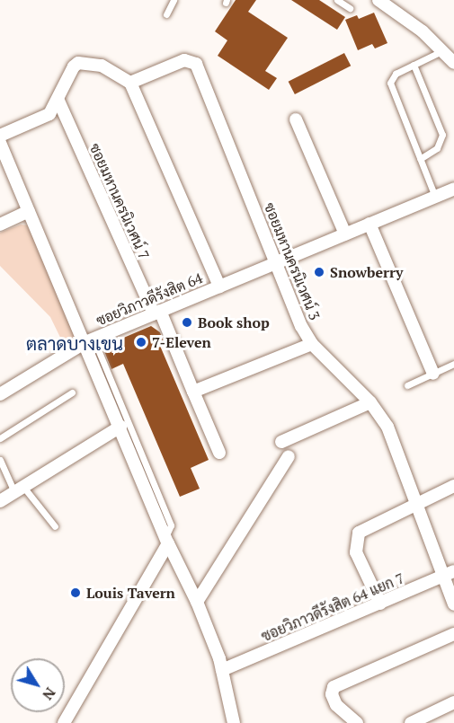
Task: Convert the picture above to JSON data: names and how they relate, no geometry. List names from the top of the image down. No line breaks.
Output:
{"streets":{"street":["ซอยมหานครนิเวศน์ 7","ซอยมหานครนิเวศน์ 3","ซอยวิภาวดีรังสิต 64","ซอยวิภาวดีรังสิต 64 แยก 7"]},"crossings":[["ซอยมหานครนิเวศน์ 7","ซอยวิภาวดีรังสิต 64"],["ซอยมหานครนิเวศน์ 3","ซอยวิภาวดีรังสิต 64"],["ซอยมหานครนิเวศน์ 3","ซอยวิภาวดีรังสิต 64 แยก 7"],["ซอยวิภาวดีรังสิต 64","ซอยวิภาวดีรังสิต 64 แยก 7"]],"districts":["ตลาดบางเขน"],"places":["Snowberry","Book shop","7-Eleven","Louis Tavern"],"north":"bottom right"}
